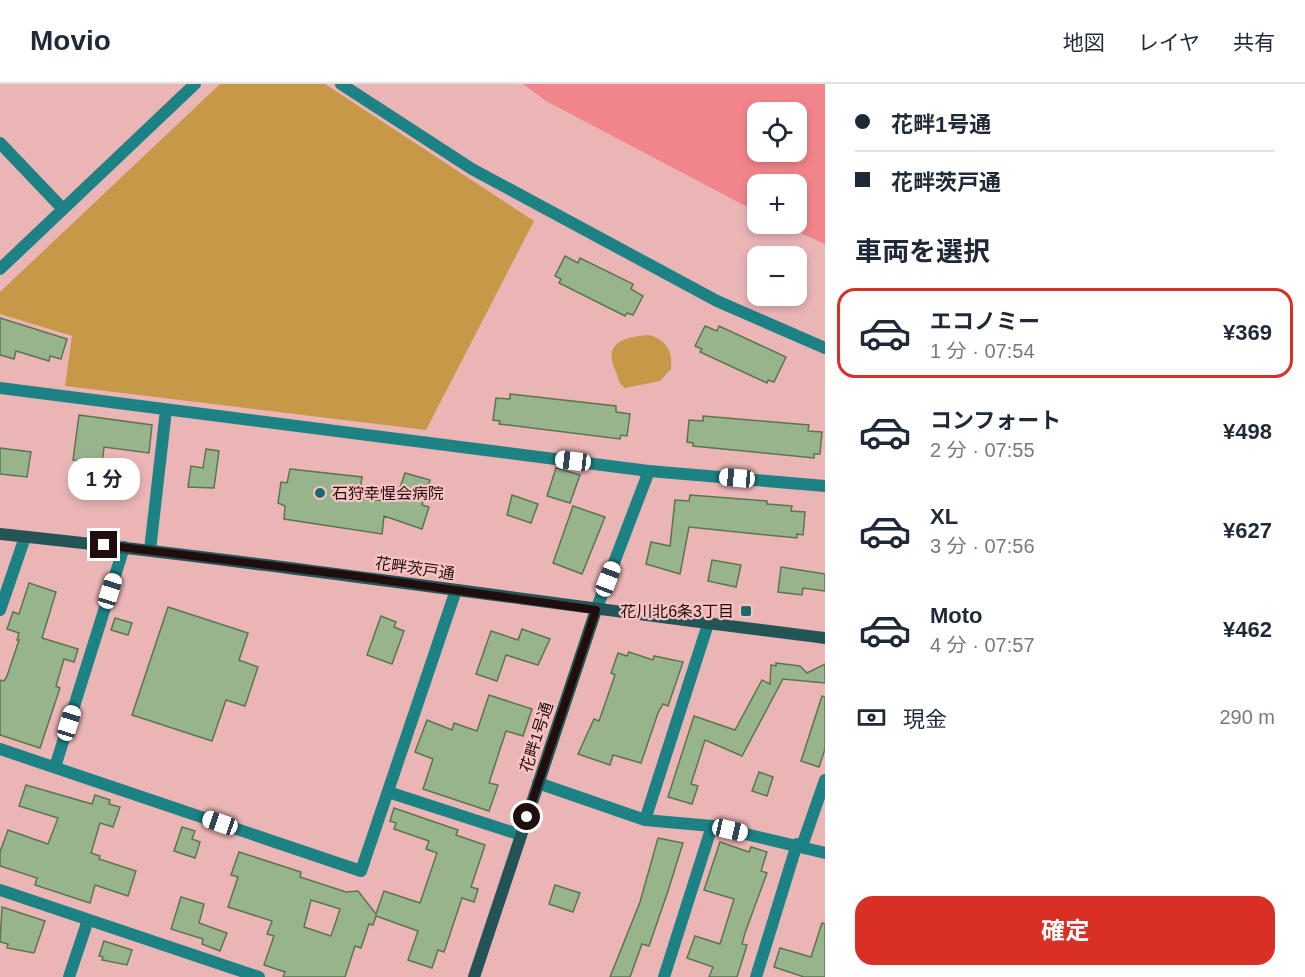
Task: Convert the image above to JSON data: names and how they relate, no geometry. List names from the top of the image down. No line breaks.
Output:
{"streets":{"main road":["花畔茨戸通","花畔1号通"]},"crossings":[["花畔茨戸通","花畔1号通"]],"places":{"other":["石狩幸惺会病院"],"transit":["花川北6条3丁目"]},"page":{"header":"Movio","nav":["地図","レイヤ","共有"],"banner":["花畔1号通","花畔茨戸通"],"map_buttons":["+","−"],"heading":"車両を選択","list":[{"name":"エコノミー","note":"1 分 · 07:54","value":"¥369"},{"name":"コンフォート","note":"2 分 · 07:55","value":"¥498"},{"name":"XL","note":"3 分 · 07:56","value":"¥627"},{"name":"Moto","note":"4 分 · 07:57","value":"¥462"}],"bubble":"1 分","pay":["現金","290 m"],"buttons":"確定"}}
